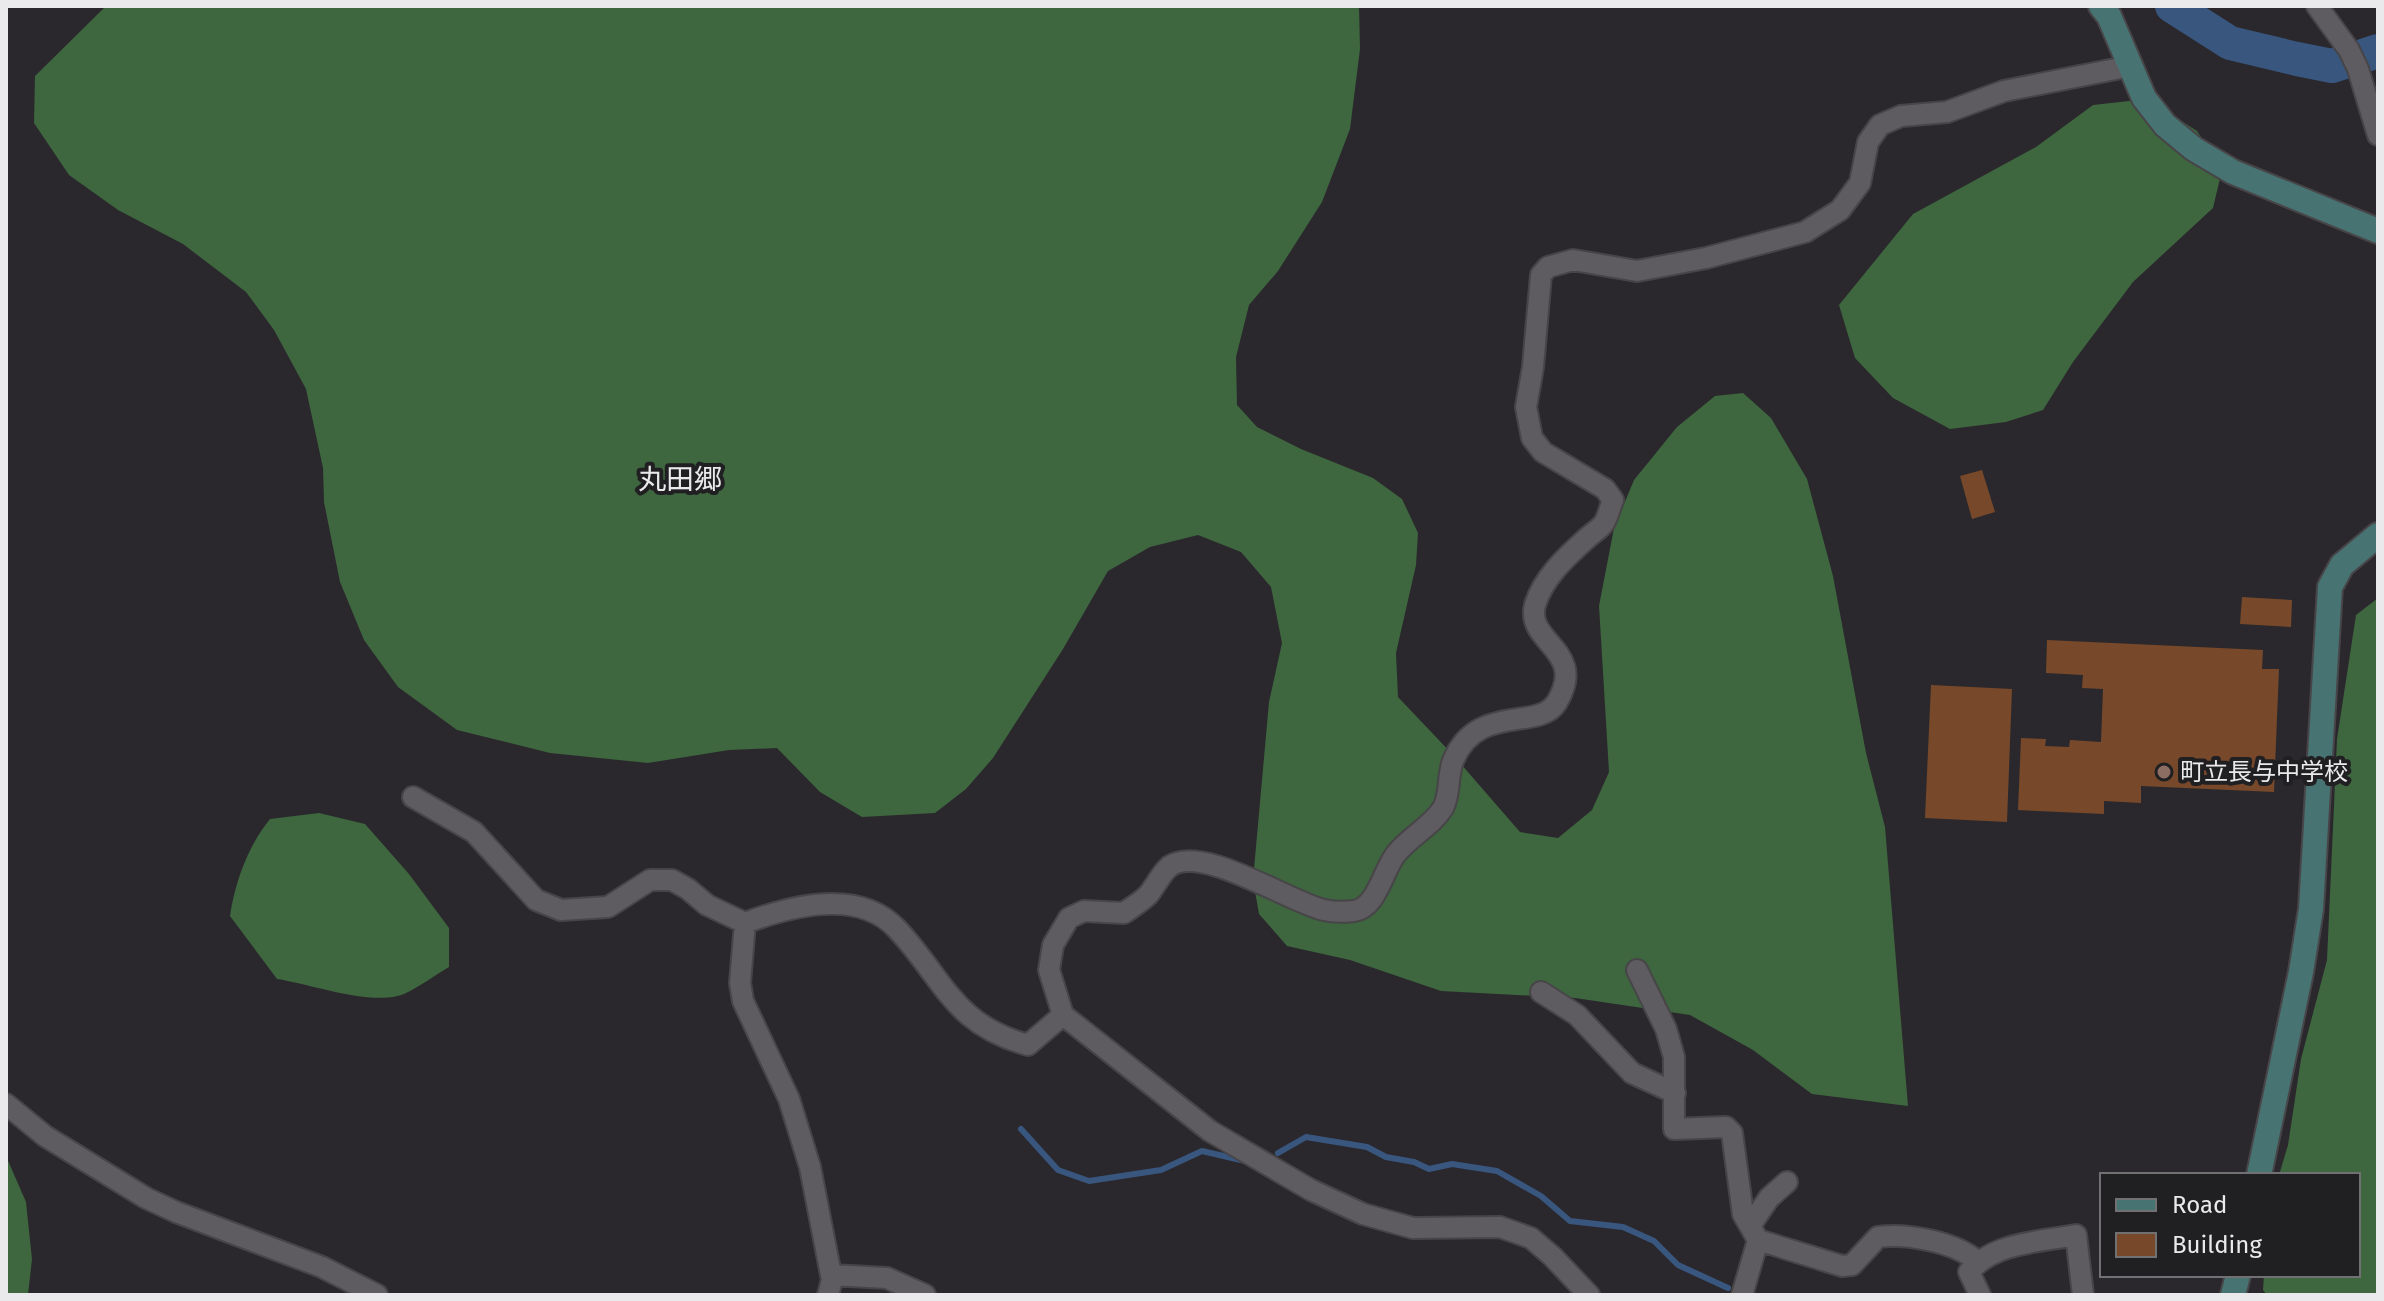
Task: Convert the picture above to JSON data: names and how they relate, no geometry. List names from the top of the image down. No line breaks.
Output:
{"districts":["丸田郷"],"places":["町立長与中学校"],"legend":["Road","Building"]}
